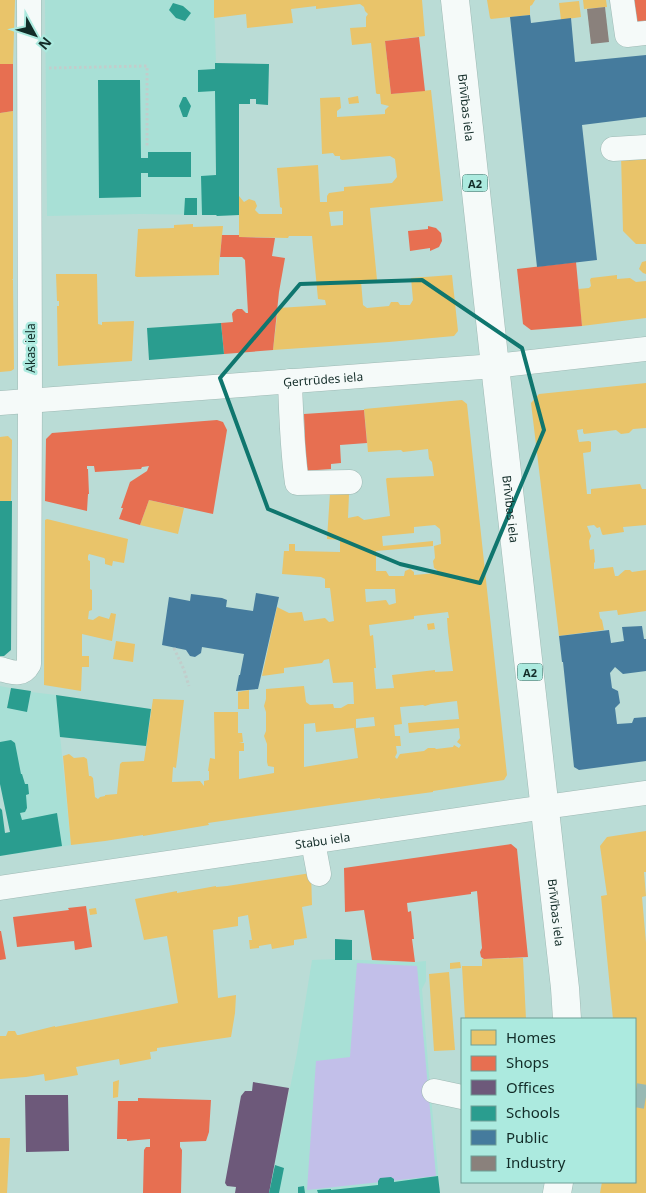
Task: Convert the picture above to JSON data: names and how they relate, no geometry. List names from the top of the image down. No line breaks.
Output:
{"streets":{"highway":["Brīvības iela","A2"],"street":["Akas iela","Ģertrūdes iela","Stabu iela"]},"crossings":[["Brīvības iela","Ģertrūdes iela"],["Brīvības iela","Stabu iela"],["Akas iela","Ģertrūdes iela"]],"legend":["Homes","Shops","Offices","Schools","Public","Industry"],"north":"bottom right"}
